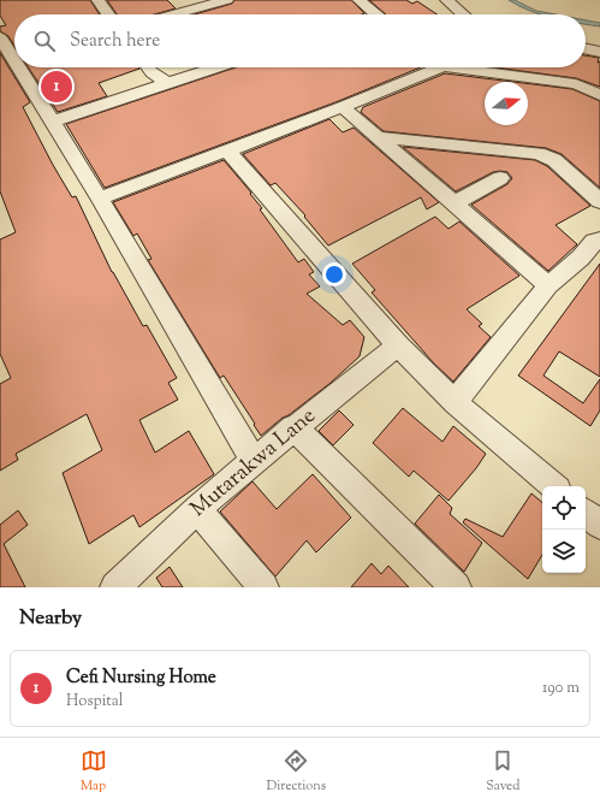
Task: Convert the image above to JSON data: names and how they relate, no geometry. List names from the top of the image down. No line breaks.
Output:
{"streets":{"street":["Mutarakwa Lane"]},"north":"right","page":{"search":"Search here","pins":"1","heading":"Nearby","list":[{"mark":"1","name":"Cefi Nursing Home","note":"Hospital","value":"190 m"}],"nav":["Map","Directions","Saved"]}}
